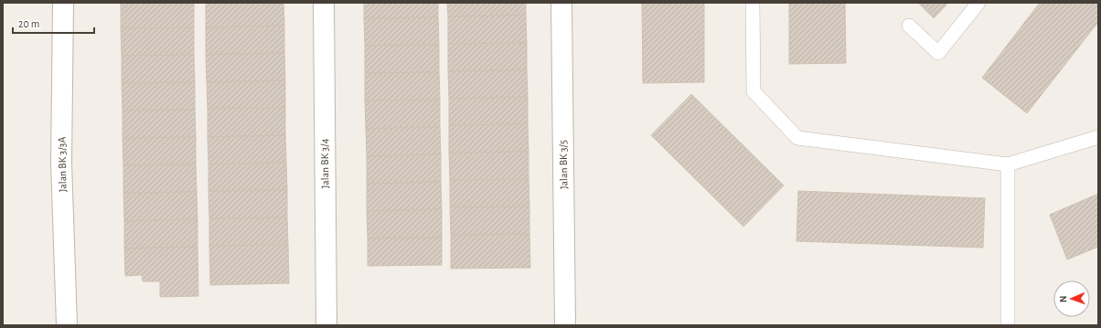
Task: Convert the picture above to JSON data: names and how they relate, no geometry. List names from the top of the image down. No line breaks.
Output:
{"streets":{"street":["Jalan BK 3/4","Jalan BK 3/3A","Jalan BK 3/5"]},"scale_bar":"20 m","north":"left"}
